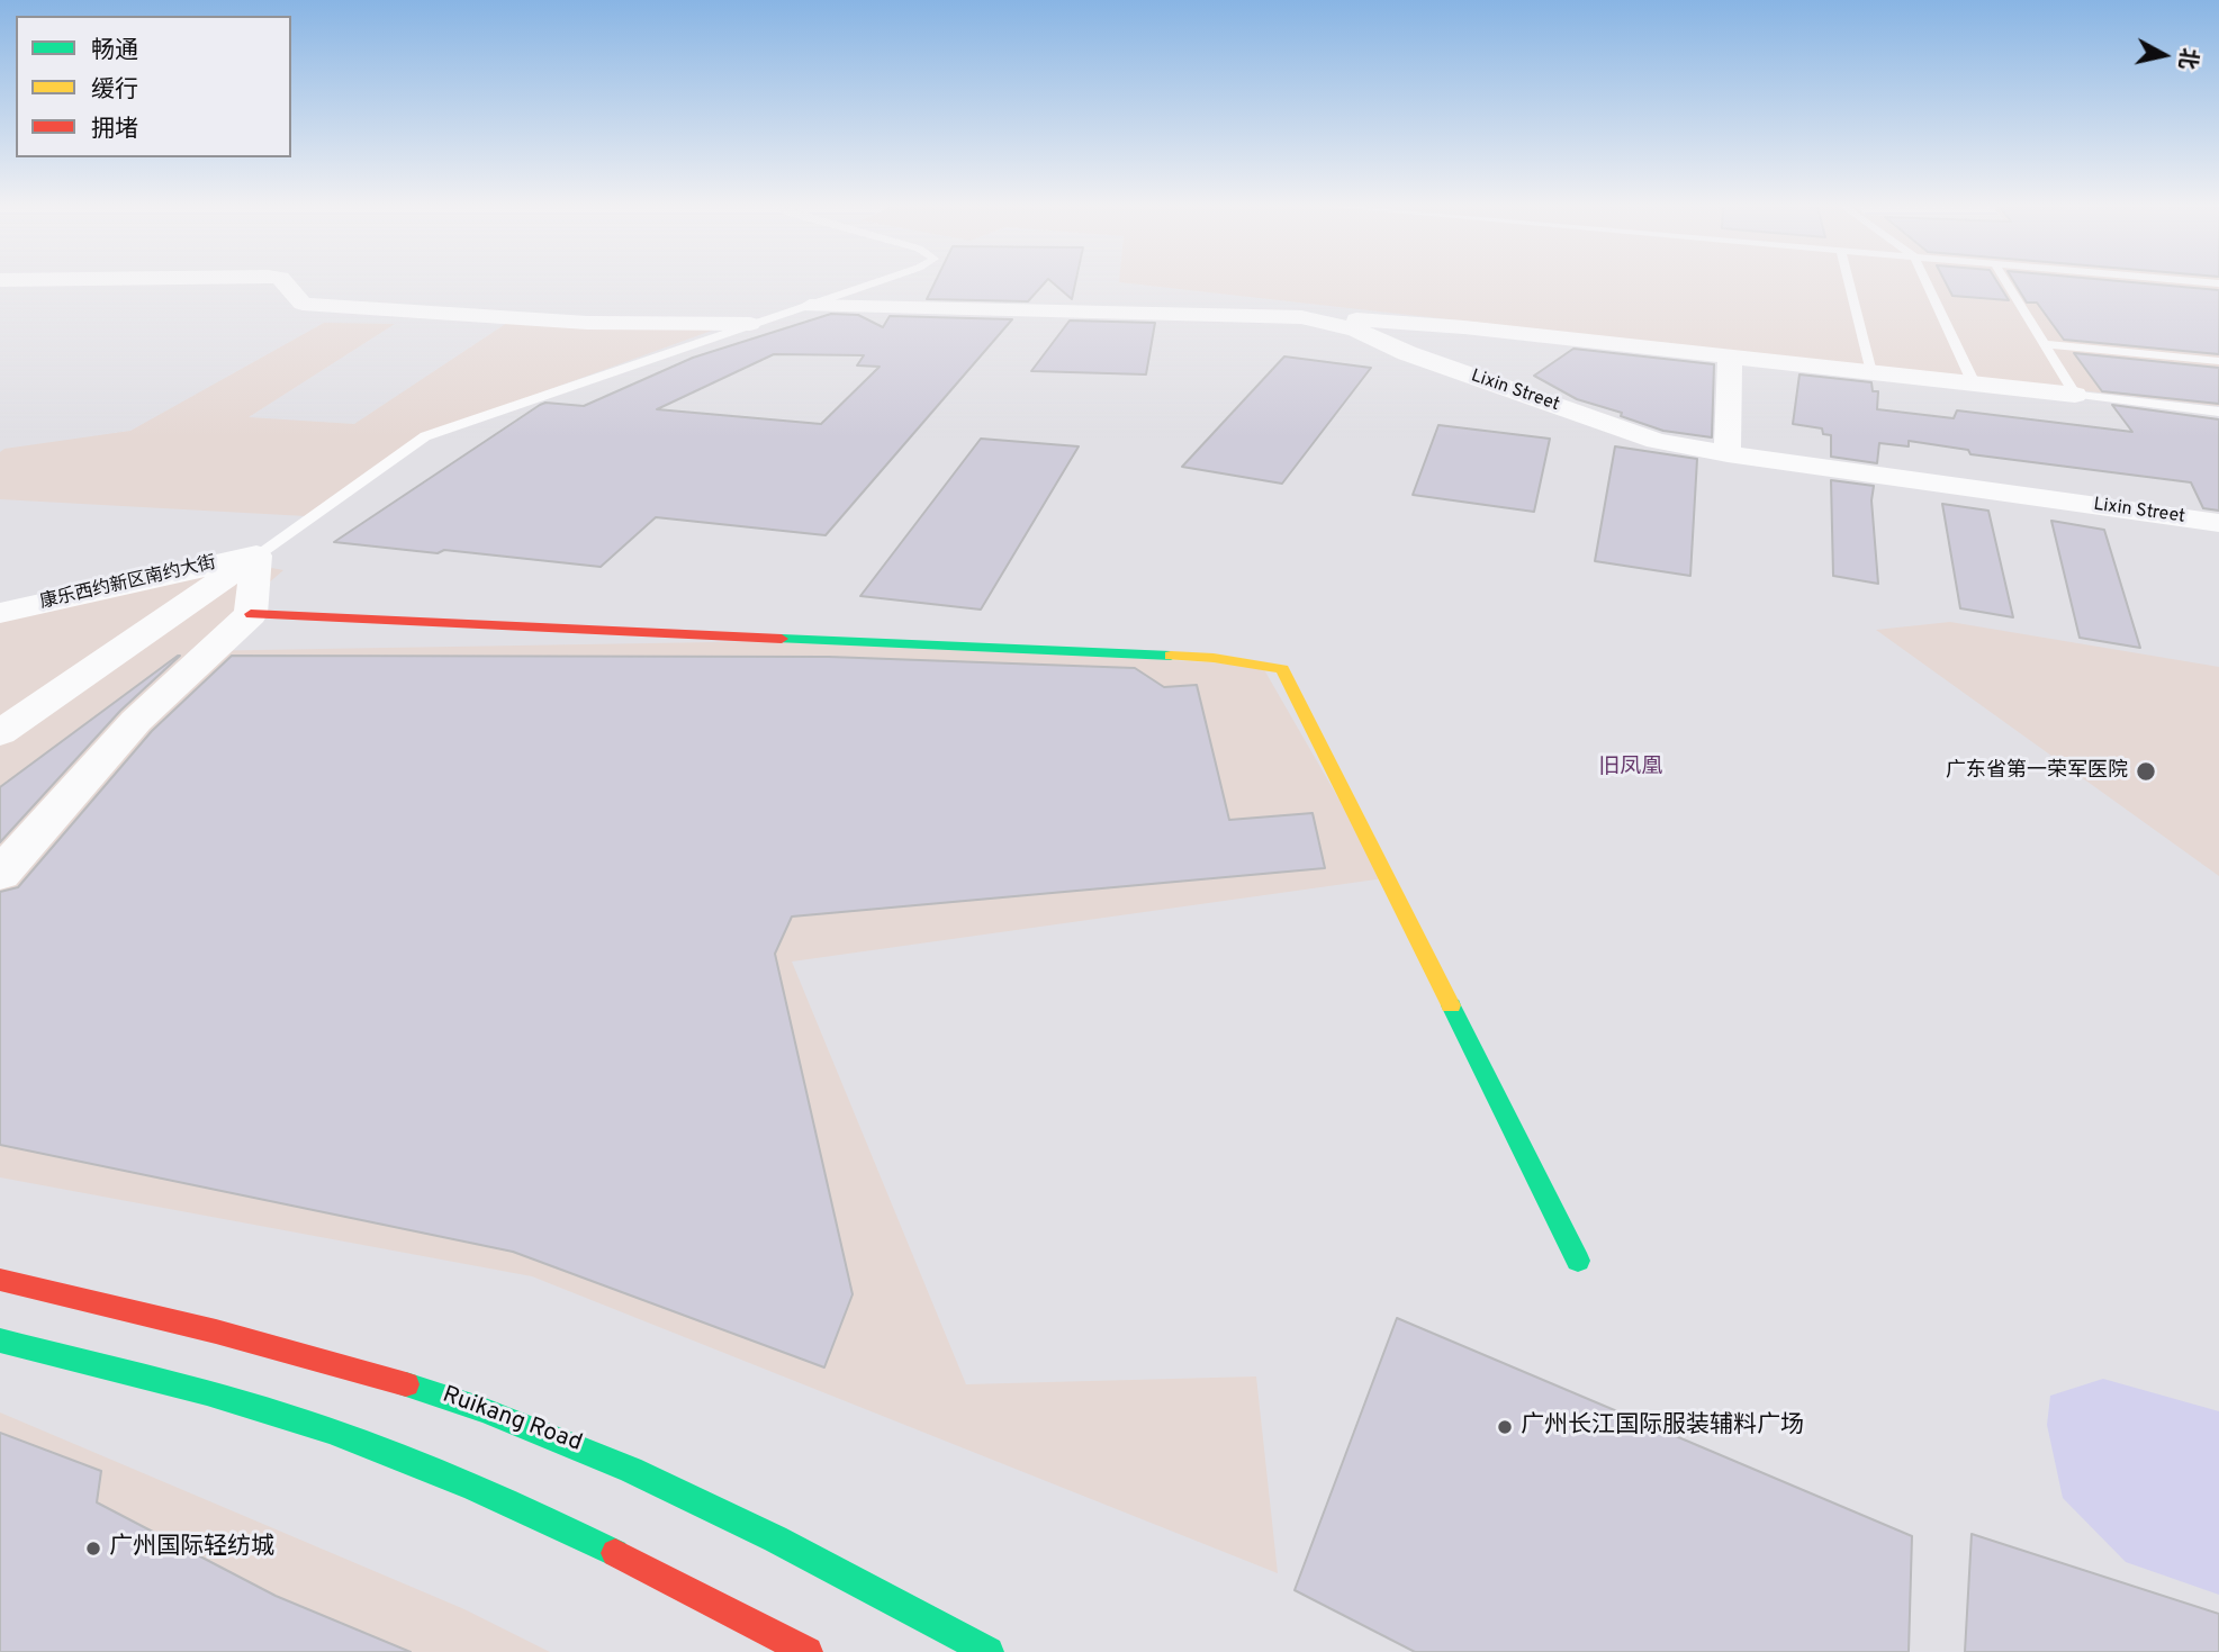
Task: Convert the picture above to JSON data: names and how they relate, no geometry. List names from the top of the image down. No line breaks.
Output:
{"streets":{"street":["Lixin Street","康乐西约新区南约大街","Ruikang Road"]},"districts":["旧凤凰"],"places":["广东省第一荣军医院","广州长江国际服装辅料广场","广州国际轻纺城"],"legend":["畅通","缓行","拥堵"],"north":"right"}
